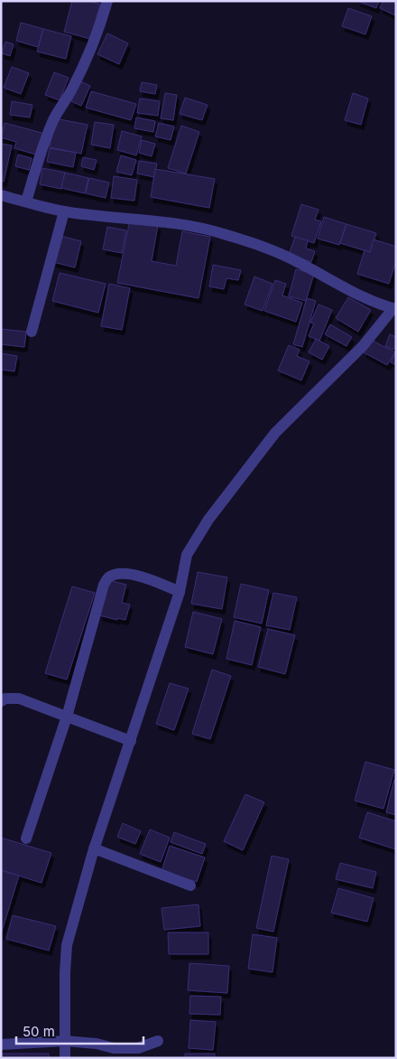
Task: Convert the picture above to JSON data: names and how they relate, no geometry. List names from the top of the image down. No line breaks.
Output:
{"scale_bar":"50 m"}
